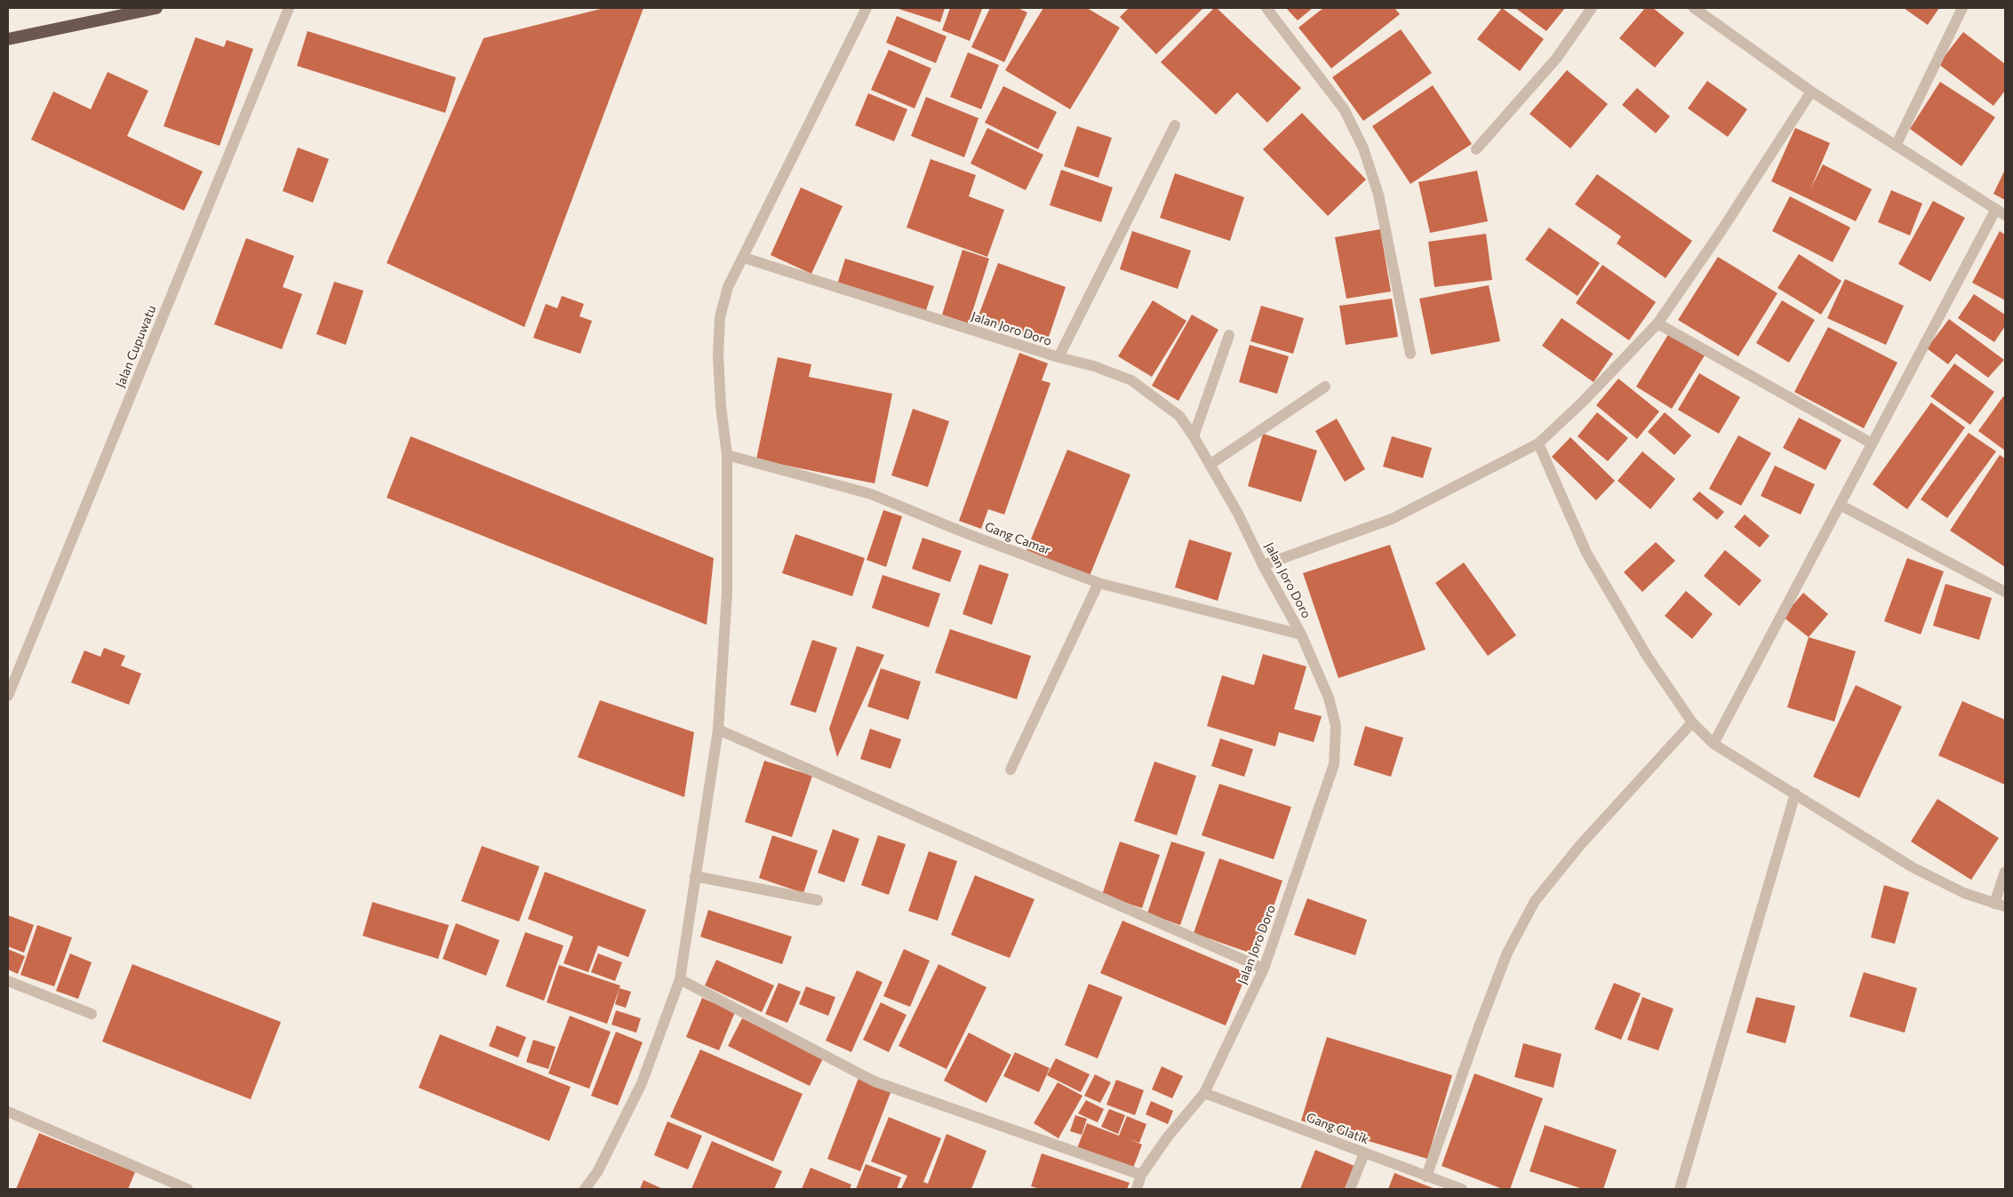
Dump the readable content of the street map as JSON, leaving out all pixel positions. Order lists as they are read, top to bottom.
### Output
{
  "streets": {
    "street": [
      "Jalan Joro Doro",
      "Jalan Cupuwatu",
      "Gang Camar",
      "Gang Glatik"
    ]
  },
  "crossings": [
    ["Jalan Joro Doro", "Gang Camar"],
    ["Jalan Joro Doro", "Gang Glatik"]
  ]
}
